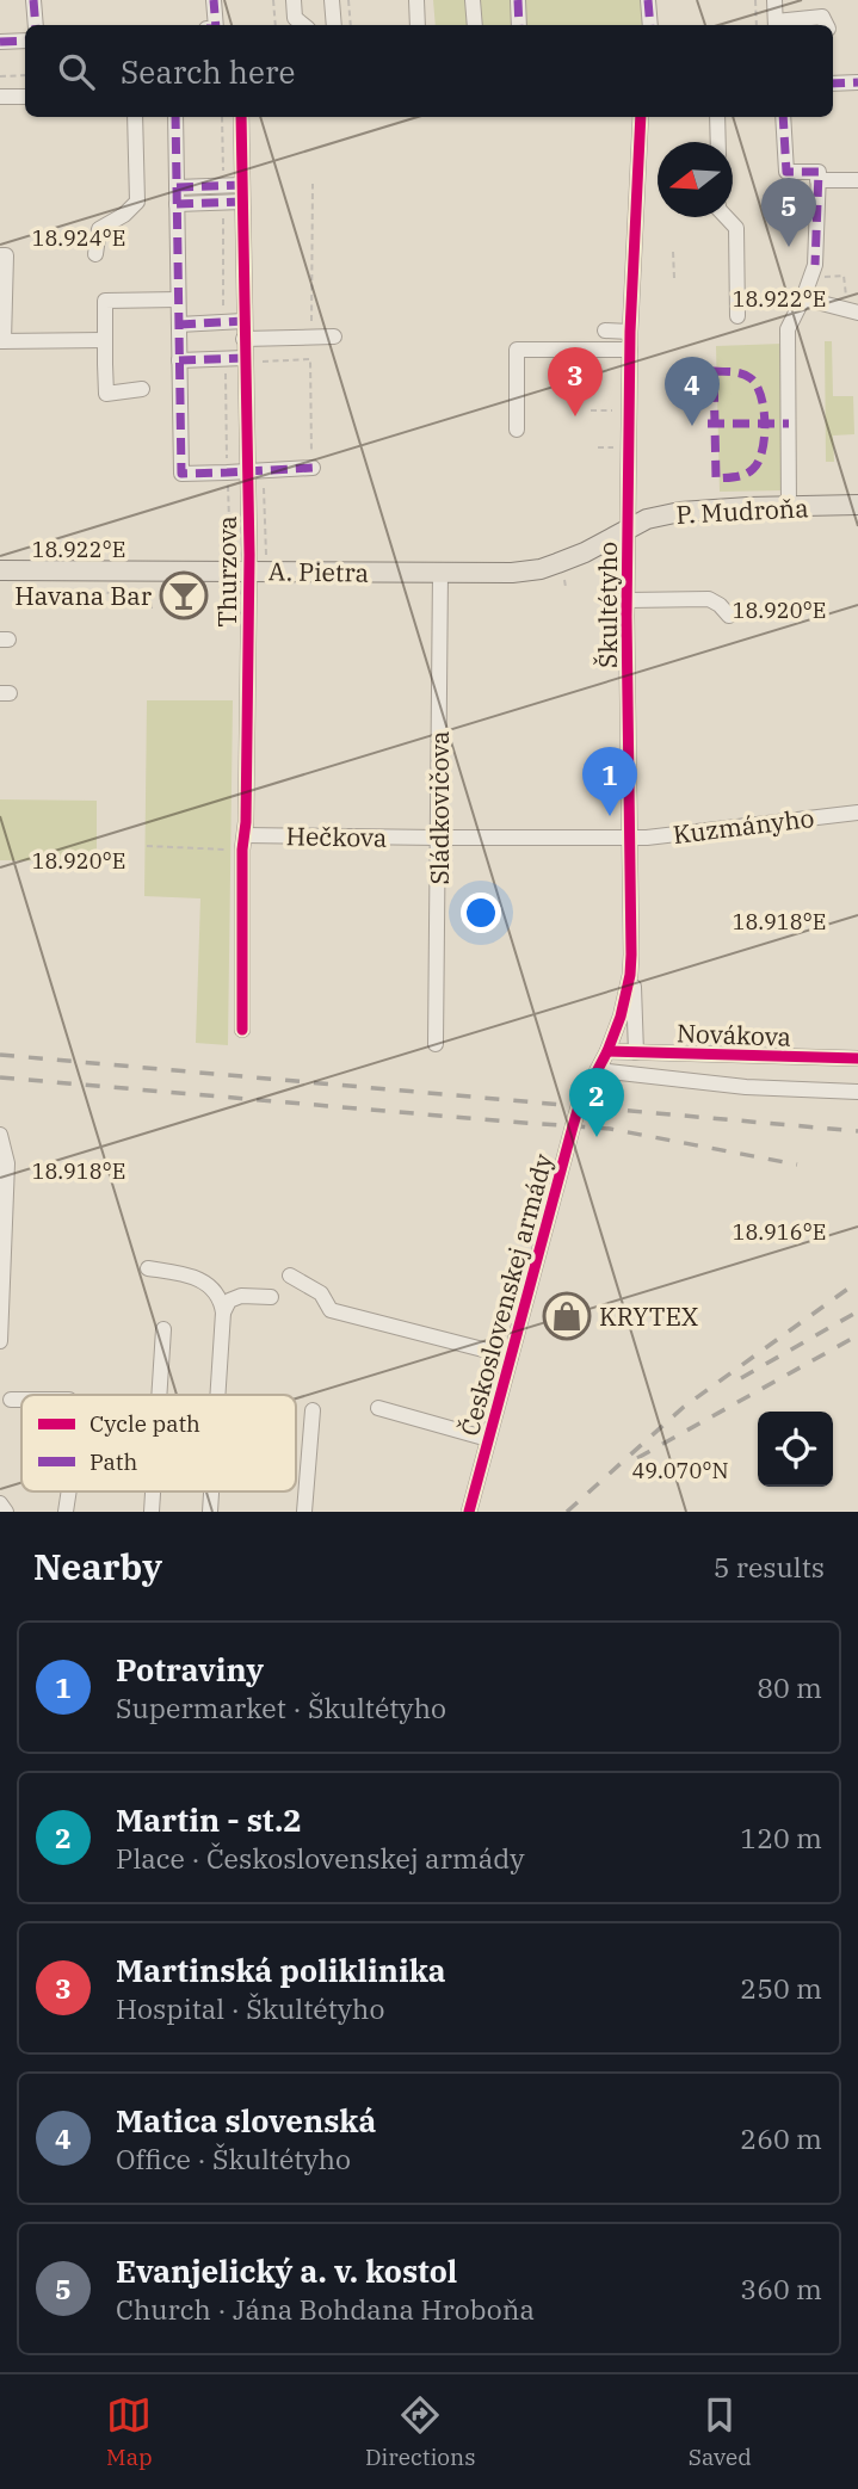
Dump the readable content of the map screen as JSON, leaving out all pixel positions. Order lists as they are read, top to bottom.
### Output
{
  "streets": {
    "main road": ["P. Mudroňa", "A. Pietra"],
    "street": [
      "Thurzova",
      "Škultétyho",
      "Sládkovičova",
      "Kuzmányho",
      "Hečkova",
      "Novákova",
      "Československej armády"
    ]
  },
  "crossings": [
    ["P. Mudroňa", "A. Pietra"],
    ["P. Mudroňa", "Škultétyho"],
    ["Thurzova", "A. Pietra"],
    ["Thurzova", "Hečkova"],
    ["A. Pietra", "Škultétyho"],
    ["A. Pietra", "Sládkovičova"],
    ["Škultétyho", "Kuzmányho"],
    ["Škultétyho", "Hečkova"],
    ["Škultétyho", "Novákova"],
    ["Škultétyho", "Československej armády"],
    ["Sládkovičova", "Hečkova"],
    ["Kuzmányho", "Hečkova"]
  ],
  "places": {
    "bar": ["Havana Bar"],
    "shop": ["KRYTEX"]
  },
  "legend": ["Cycle path", "Path"],
  "north": "left",
  "page": {
    "search": "Search here",
    "pins": [
      "5",
      "3",
      "4",
      "1",
      "2"
    ],
    "heading": ["Nearby", "5 results"],
    "list": [
      {
        "mark": "1",
        "name": "Potraviny",
        "note": "Supermarket · Škultétyho",
        "value": "80 m"
      },
      {
        "mark": "2",
        "name": "Martin - st.2",
        "note": "Place · Československej armády",
        "value": "120 m"
      },
      {
        "mark": "3",
        "name": "Martinská poliklinika",
        "note": "Hospital · Škultétyho",
        "value": "250 m"
      },
      {
        "mark": "4",
        "name": "Matica slovenská",
        "note": "Office · Škultétyho",
        "value": "260 m"
      },
      {
        "mark": "5",
        "name": "Evanjelický a. v. kostol",
        "note": "Church · Jána Bohdana Hroboňa",
        "value": "360 m"
      }
    ],
    "nav": ["Map", "Directions", "Saved"]
  },
  "coordinates": [
    "18.924°E",
    "18.922°E",
    "18.920°E",
    "18.918°E",
    "18.916°E",
    "49.070°N"
  ]
}
